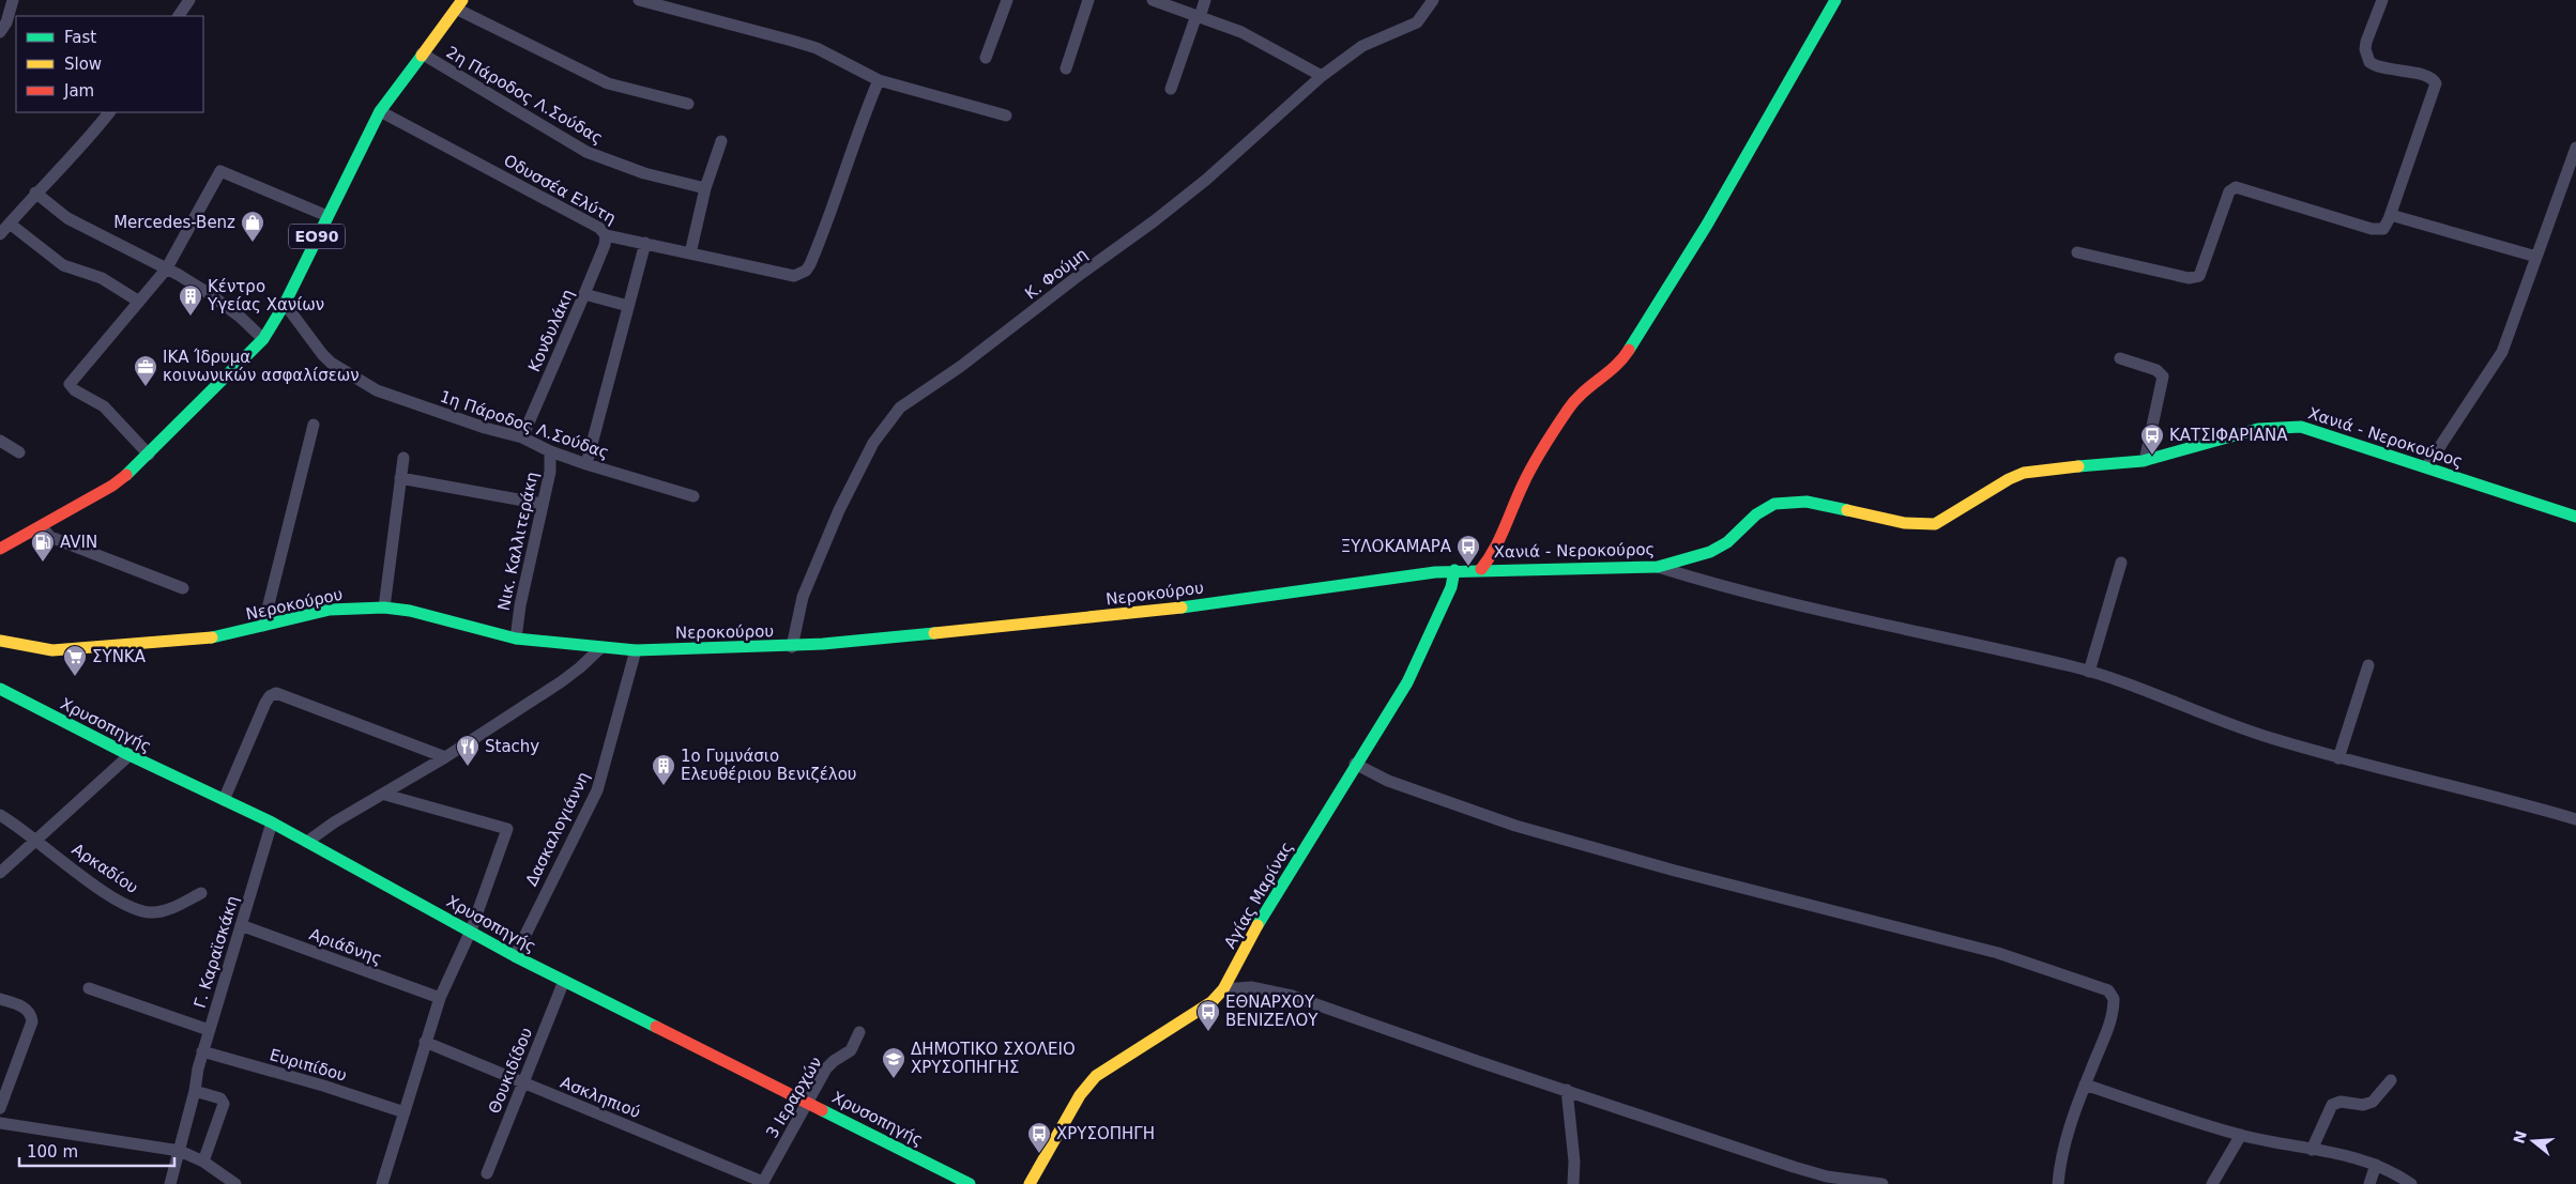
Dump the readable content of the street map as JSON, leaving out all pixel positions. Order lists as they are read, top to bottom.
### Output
{
  "streets": {
    "main road": [
      "ΕΟ90",
      "Χανιά - Νεροκούρος",
      "Νεροκούρου",
      "Χρυσοπηγής",
      "Αγίας Μαρίνας"
    ],
    "street": [
      "2η Πάροδος Λ.Σούδας",
      "Οδυσσέα Ελύτη",
      "Κ. Φούμη",
      "Κονδυλάκη",
      "1η Πάροδος Λ.Σούδας",
      "Νικ. Καλλιτεράκη",
      "Δασκαλογιάννη",
      "Αρκαδίου",
      "Αριάδνης",
      "Γ. Καραϊσκάκη",
      "Ευριπίδου",
      "Θουκιδίδου",
      "Ασκληπιού",
      "3 Ιεραρχών"
    ]
  },
  "crossings": [
    ["2η Πάροδος Λ.Σούδας", "ΕΟ90"],
    ["Οδυσσέα Ελύτη", "ΕΟ90"],
    ["Οδυσσέα Ελύτη", "Κονδυλάκη"],
    ["ΕΟ90", "1η Πάροδος Λ.Σούδας"],
    ["Κ. Φούμη", "Νεροκούρου"],
    ["Κονδυλάκη", "1η Πάροδος Λ.Σούδας"],
    ["1η Πάροδος Λ.Σούδας", "Νικ. Καλλιτεράκη"],
    ["Χανιά - Νεροκούρος", "Νεροκούρου"],
    ["Χανιά - Νεροκούρος", "Αγίας Μαρίνας"],
    ["Νικ. Καλλιτεράκη", "Νεροκούρου"],
    ["Νεροκούρου", "Δασκαλογιάννη"],
    ["Νεροκούρου", "Αγίας Μαρίνας"],
    ["Χρυσοπηγής", "Δασκαλογιάννη"],
    ["Χρυσοπηγής", "Γ. Καραϊσκάκη"],
    ["Χρυσοπηγής", "Θουκιδίδου"],
    ["Χρυσοπηγής", "3 Ιεραρχών"],
    ["Αριάδνης", "Γ. Καραϊσκάκη"],
    ["Γ. Καραϊσκάκη", "Ευριπίδου"],
    ["Θουκιδίδου", "Ασκληπιού"],
    ["Ασκληπιού", "3 Ιεραρχών"]
  ],
  "places": {
    "shop": ["Mercedes-Benz"],
    "building": ["Κέντρο Υγείας Χανίων", "1ο Γυμνάσιο Ελευθέριου Βενιζέλου"],
    "office": ["ΙΚΑ Ίδρυμα κοινωνικών ασφαλίσεων"],
    "bus stop": [
      "ΚΑΤΣΙΦΑΡΙΑΝΑ",
      "ΞΥΛΟΚΑΜΑΡΑ",
      "ΕΘΝΑΡΧΟΥ ΒΕΝΙΖΕΛΟΥ",
      "ΧΡΥΣΟΠΗΓΗ"
    ],
    "fuel station": ["AVIN"],
    "supermarket": ["ΣΥΝΚΑ"],
    "restaurant": ["Stachy"],
    "school or university": ["ΔΗΜΟΤΙΚΟ ΣΧΟΛΕΙΟ ΧΡΥΣΟΠΗΓΗΣ"]
  },
  "legend": ["Fast", "Slow", "Jam"],
  "scale_bar": "100 m",
  "north": "left"
}
